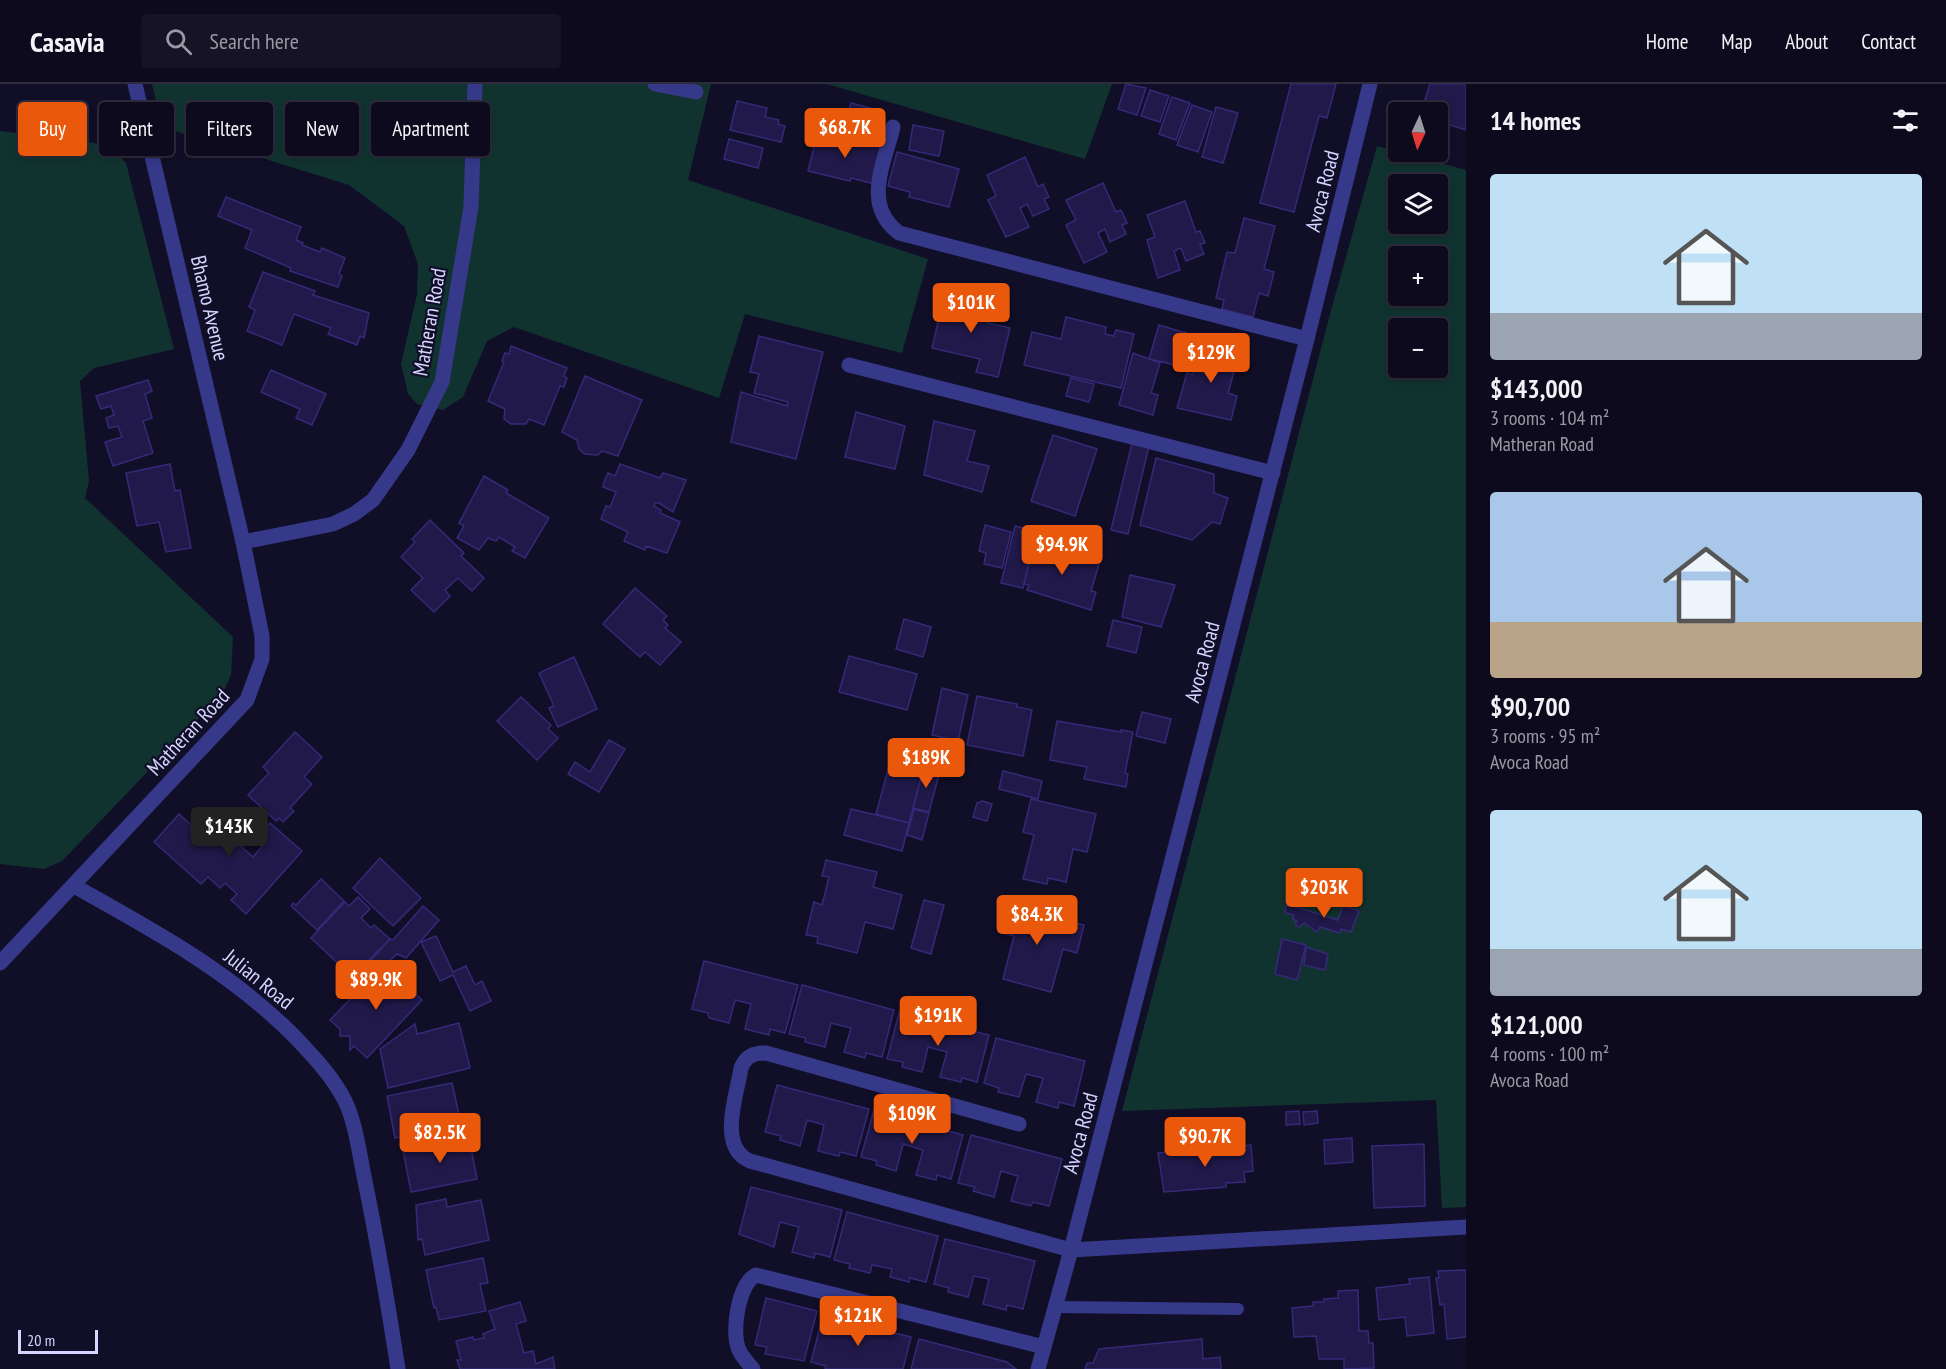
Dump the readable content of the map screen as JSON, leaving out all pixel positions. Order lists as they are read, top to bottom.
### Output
{
  "streets": {
    "street": [
      "Avoca Road",
      "Bhamo Avenue",
      "Matheran Road",
      "Julian Road"
    ]
  },
  "crossings": [
    ["Bhamo Avenue", "Matheran Road"],
    ["Matheran Road", "Julian Road"]
  ],
  "scale_bar": "20 m",
  "north": "bottom",
  "page": {
    "header": "Casavia",
    "search": "Search here",
    "nav": [
      "Home",
      "Map",
      "About",
      "Contact"
    ],
    "heading": "14 homes",
    "map_buttons": ["+", "−"],
    "chip": [
      "Buy",
      "Rent",
      "Filters",
      "New",
      "Apartment"
    ],
    "price": [
      "$68.7K",
      "$101K",
      "$129K",
      "$94.9K",
      "$189K",
      "$143K",
      "$203K",
      "$84.3K",
      "$89.9K",
      "$191K",
      "$109K",
      "$82.5K",
      "$90.7K",
      "$121K"
    ],
    "list": [
      {
        "name": "$143,000",
        "note": "3 rooms · 104 m² · Matheran Road"
      },
      {
        "name": "$90,700",
        "note": "3 rooms · 95 m² · Avoca Road"
      },
      {
        "name": "$121,000",
        "note": "4 rooms · 100 m² · Avoca Road"
      }
    ],
    "scale": "20 m"
  }
}
